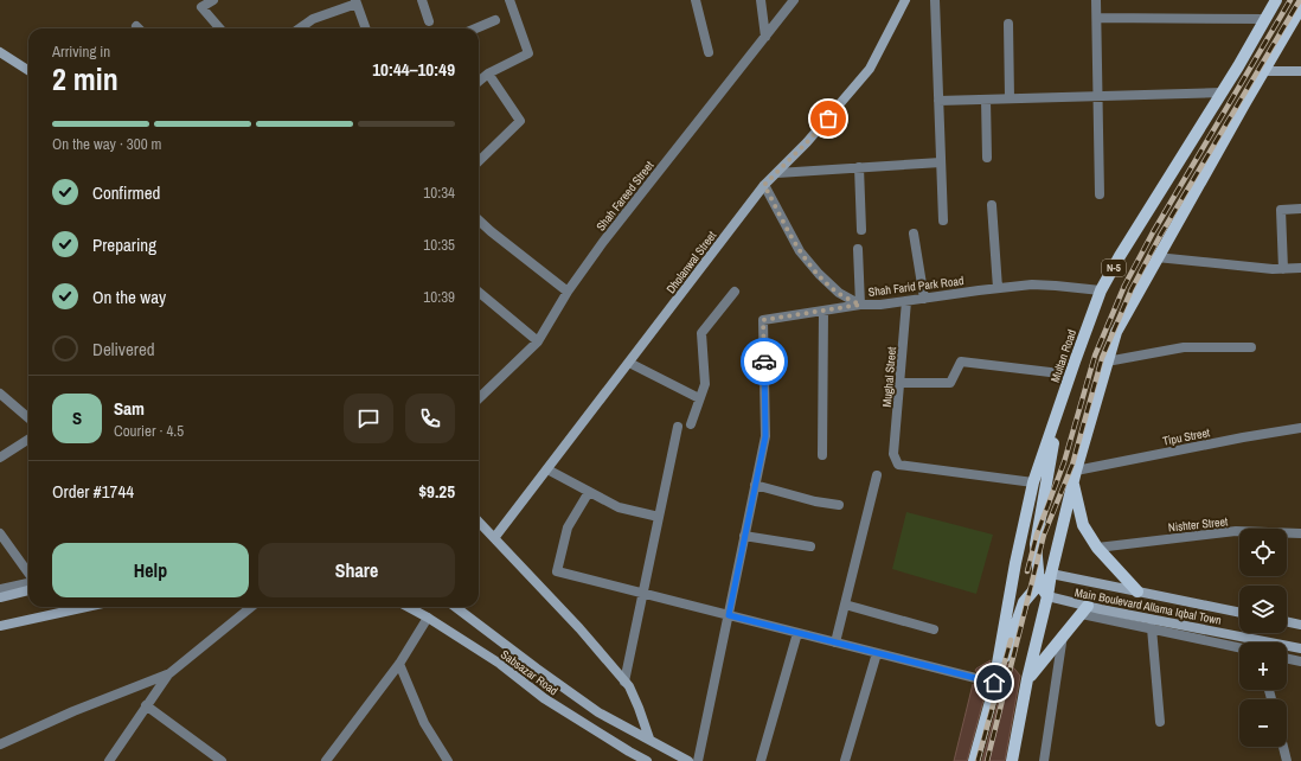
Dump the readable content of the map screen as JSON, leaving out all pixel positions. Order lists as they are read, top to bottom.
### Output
{
  "streets": {
    "main road": [
      "Dholanwal Street",
      "N-5",
      "Multan Road",
      "Main Boulevard Allama Iqbal Town",
      "Sabsazar Road"
    ],
    "street": [
      "Shah Fareed Street",
      "Shah Farid Park Road",
      "Mughal Street",
      "Tipu Street",
      "Nishter Street"
    ]
  },
  "crossings": [
    ["Dholanwal Street", "Shah Farid Park Road"],
    ["Shah Farid Park Road", "Multan Road"],
    ["Shah Farid Park Road", "Mughal Street"],
    ["Multan Road", "Mughal Street"]
  ],
  "page": {
    "heading": ["2 min", "Arriving in", "10:44–10:49"],
    "panel": [
      "Sam",
      "Courier · 4.5",
      "Order #1744",
      "$9.25"
    ],
    "bar": "On the way · 300 m",
    "list": [
      ["Confirmed", "10:34"],
      ["Preparing", "10:35"],
      ["On the way", "10:39"],
      "Delivered"
    ],
    "round": "S",
    "map_buttons": ["+", "−"],
    "buttons": ["Help", "Share"]
  }
}
